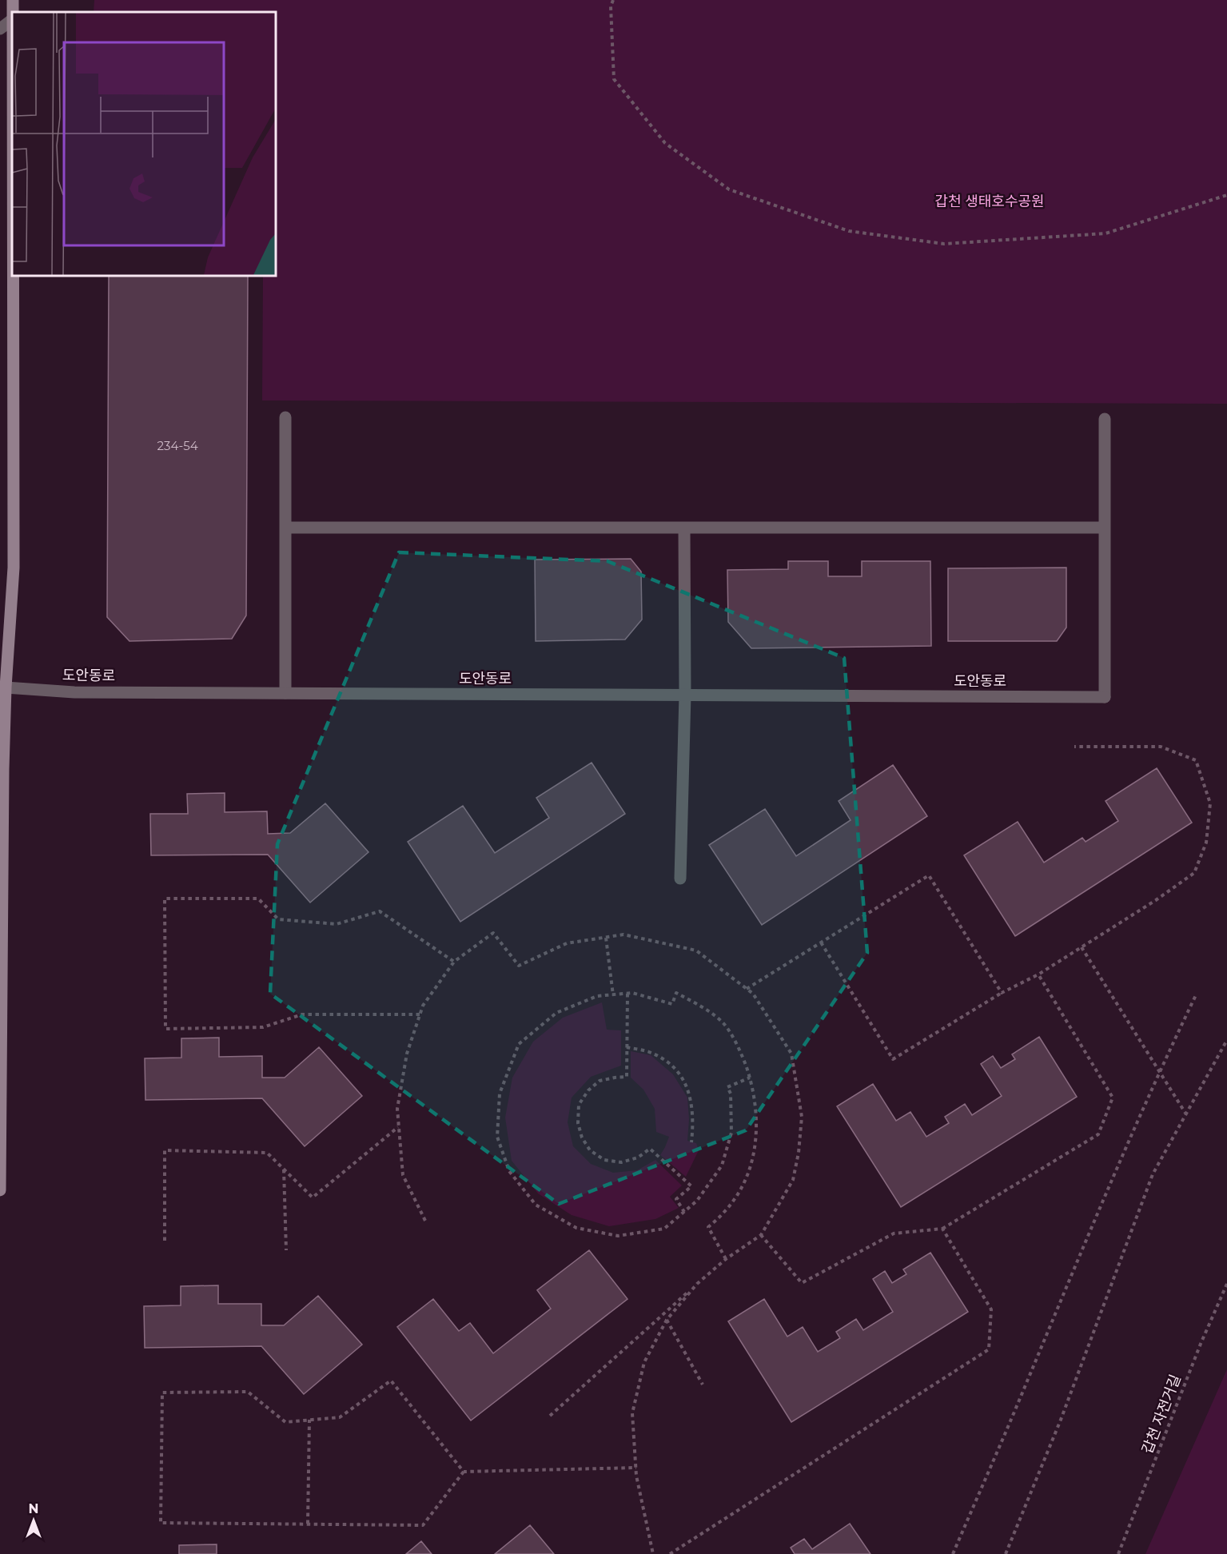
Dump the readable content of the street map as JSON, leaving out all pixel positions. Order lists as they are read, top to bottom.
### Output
{
  "streets": {
    "street": ["도안동로"],
    "path": ["갑천 자전거길"]
  },
  "parks": ["갑천 생태호수공원"],
  "house_numbers": ["234-54"],
  "north": "top"
}
